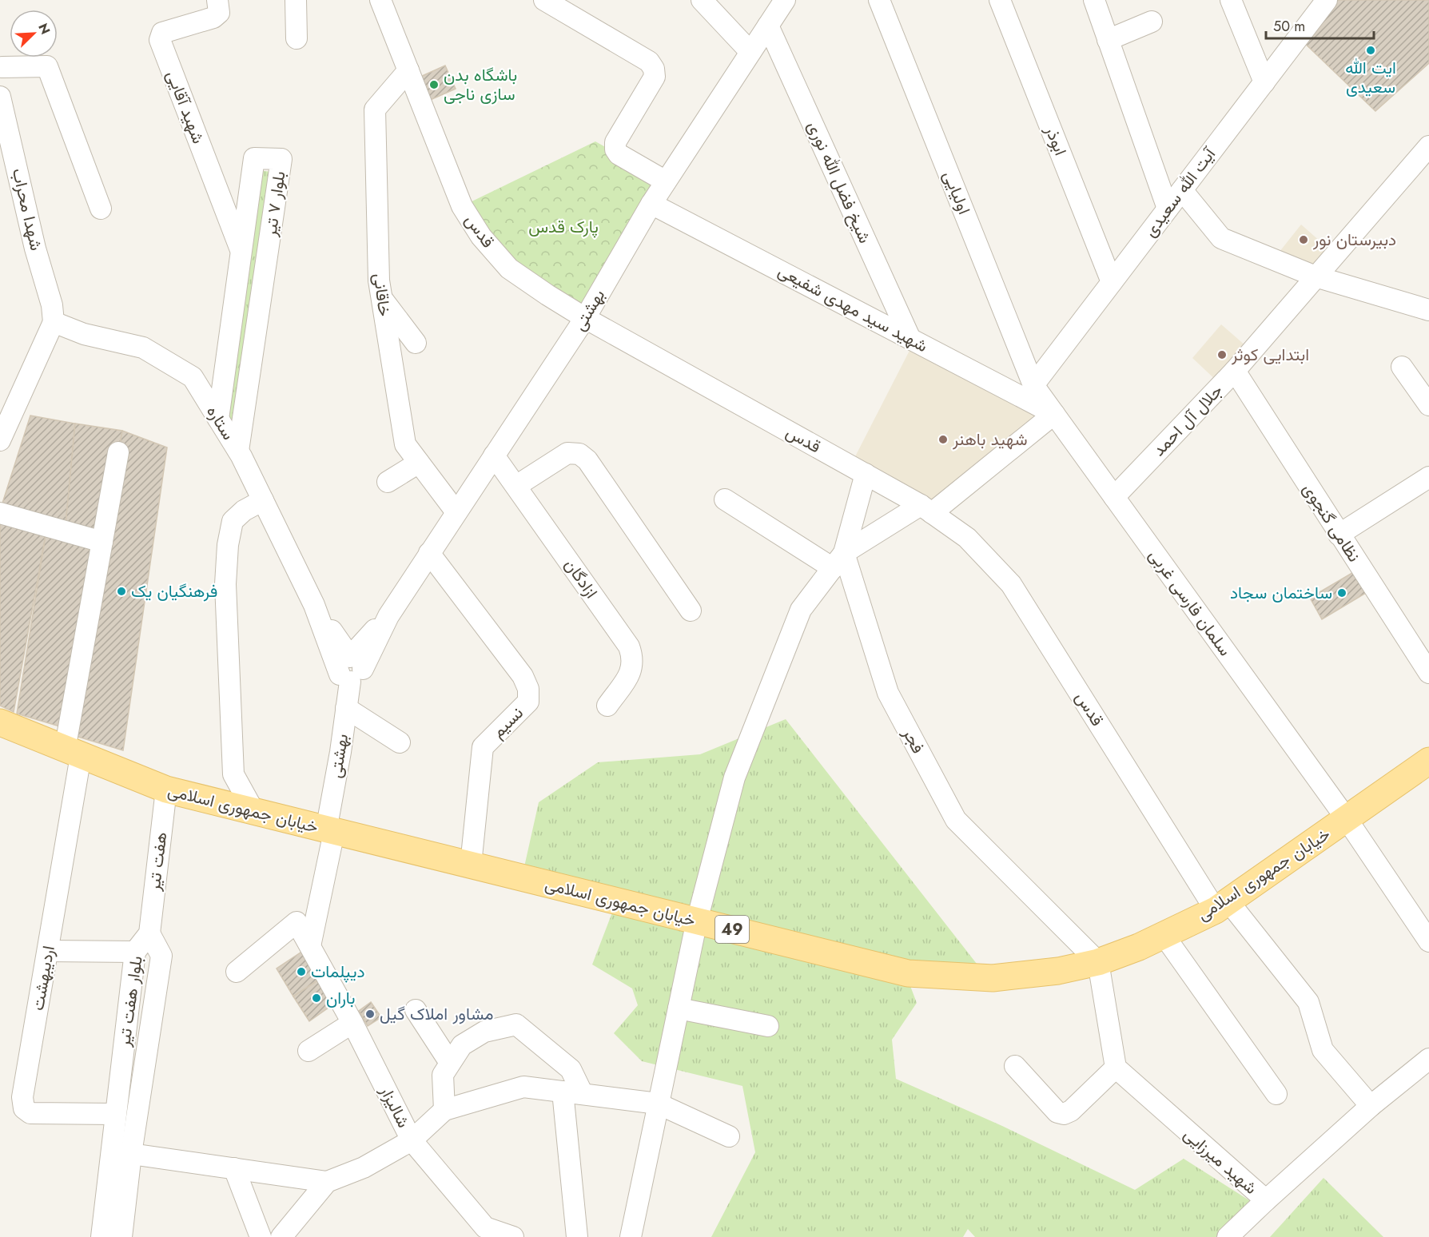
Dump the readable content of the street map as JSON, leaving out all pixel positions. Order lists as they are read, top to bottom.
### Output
{
  "streets": {
    "main road": ["خیابان جمهوری اسلامی", "49"],
    "street": [
      "شهید آقایی",
      "ابوذر",
      "شیخ فضل الله نوری",
      "اولیایی",
      "آیت الله سعیدی",
      "بلوار ۷ تیر",
      "شهدا محراب",
      "قدس",
      "خاقانی",
      "شهید سید مهدی شفیعی",
      "بهشتی",
      "جلال آل احمد",
      "ستاره",
      "نظامی گنجوی",
      "ازادگان",
      "سلمان فارسی غربی",
      "نسیم",
      "فجر",
      "هفت تیر",
      "اردیبهشت",
      "بلوار هفت تیر",
      "شالیزار",
      "شهید میرزایی"
    ]
  },
  "crossings": [
    ["شهید آقایی", "بلوار ۷ تیر"],
    ["ابوذر", "آیت الله سعیدی"],
    ["شیخ فضل الله نوری", "شهید سید مهدی شفیعی"],
    ["شیخ فضل الله نوری", "بهشتی"],
    ["اولیایی", "آیت الله سعیدی"],
    ["اولیایی", "سلمان فارسی غربی"],
    ["آیت الله سعیدی", "سلمان فارسی غربی"],
    ["بلوار ۷ تیر", "ستاره"],
    ["شهدا محراب", "ستاره"],
    ["قدس", "خاقانی"],
    ["قدس", "بهشتی"],
    ["قدس", "خیابان جمهوری اسلامی"],
    ["قدس", "شهید میرزایی"],
    ["خاقانی", "بهشتی"],
    ["شهید سید مهدی شفیعی", "بهشتی"],
    ["شهید سید مهدی شفیعی", "سلمان فارسی غربی"],
    ["بهشتی", "ستاره"],
    ["بهشتی", "ازادگان"],
    ["بهشتی", "نسیم"],
    ["بهشتی", "خیابان جمهوری اسلامی"],
    ["جلال آل احمد", "نظامی گنجوی"],
    ["جلال آل احمد", "سلمان فارسی غربی"],
    ["سلمان فارسی غربی", "خیابان جمهوری اسلامی"],
    ["نسیم", "خیابان جمهوری اسلامی"],
    ["فجر", "خیابان جمهوری اسلامی"],
    ["خیابان جمهوری اسلامی", "هفت تیر"],
    ["خیابان جمهوری اسلامی", "اردیبهشت"],
    ["هفت تیر", "بلوار هفت تیر"],
    ["اردیبهشت", "بلوار هفت تیر"]
  ],
  "parks": ["پارک قدس"],
  "places": [
    "ایت الله سعیدی",
    "باشگاه بدن سازی ناجی",
    "دبیرستان نور",
    "ابتدایی کوثر",
    "شهید باهنر",
    "فرهنگیان یک",
    "ساختمان سجاد",
    "دیپلمات",
    "باران",
    "مشاور املاک گیل"
  ],
  "scale_bar": "50 m",
  "north": "top right"
}
